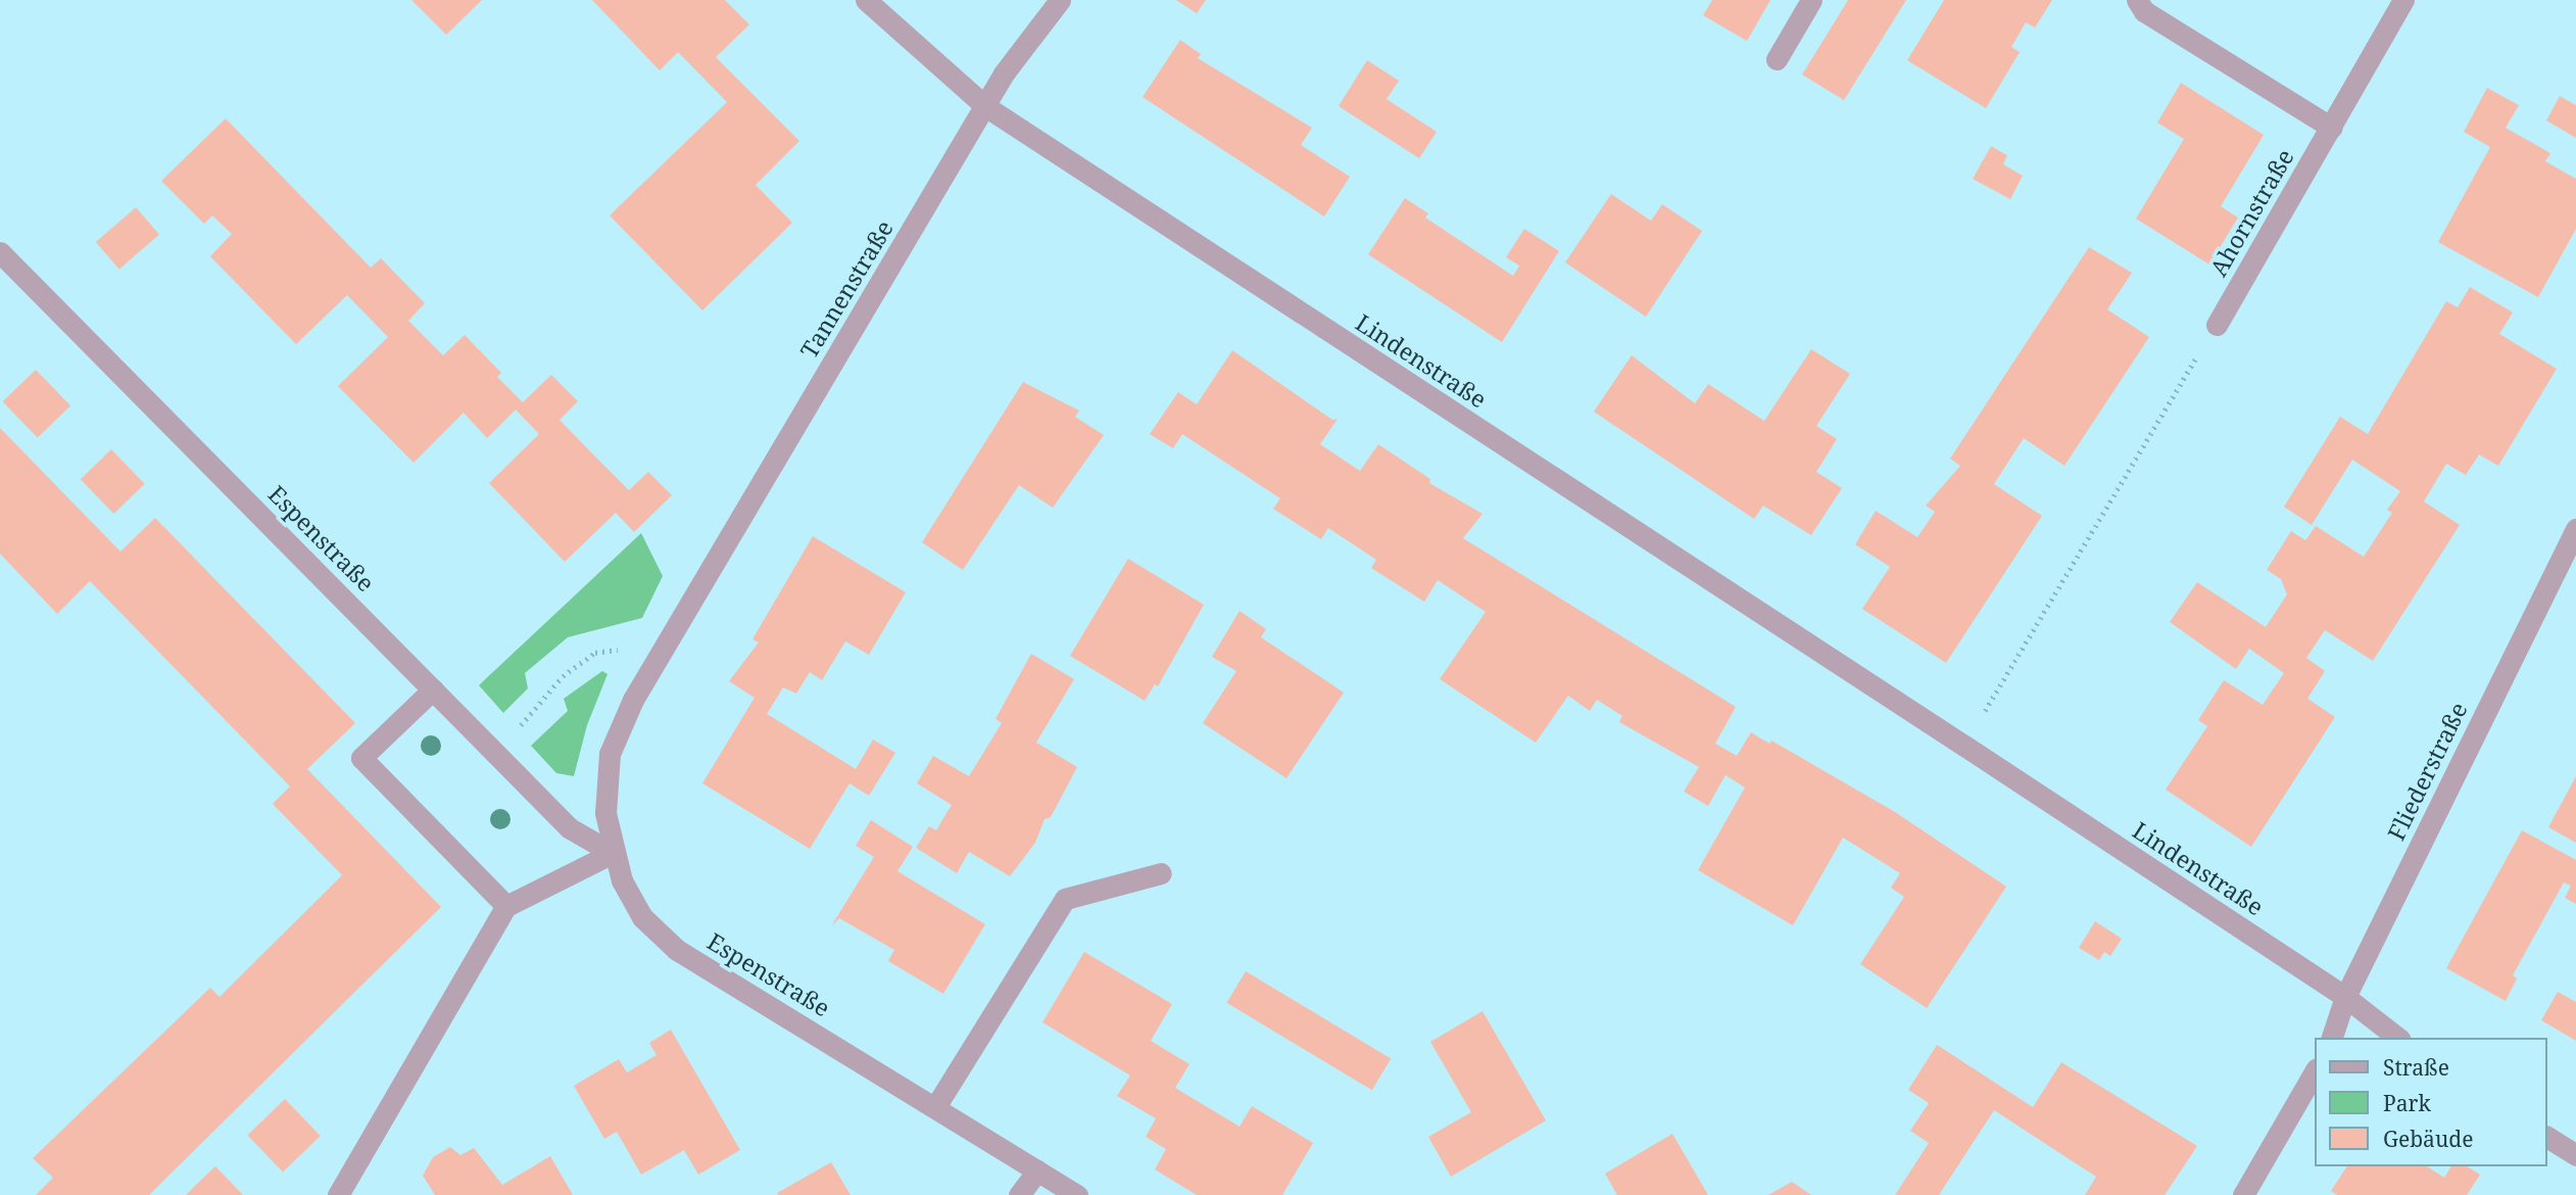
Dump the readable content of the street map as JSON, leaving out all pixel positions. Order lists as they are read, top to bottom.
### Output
{
  "streets": {
    "street": [
      "Ahornstraße",
      "Tannenstraße",
      "Lindenstraße",
      "Espenstraße",
      "Fliederstraße"
    ]
  },
  "crossings": [
    ["Tannenstraße", "Lindenstraße"],
    ["Tannenstraße", "Espenstraße"],
    ["Lindenstraße", "Fliederstraße"]
  ],
  "legend": ["Straße", "Park", "Gebäude"]
}
